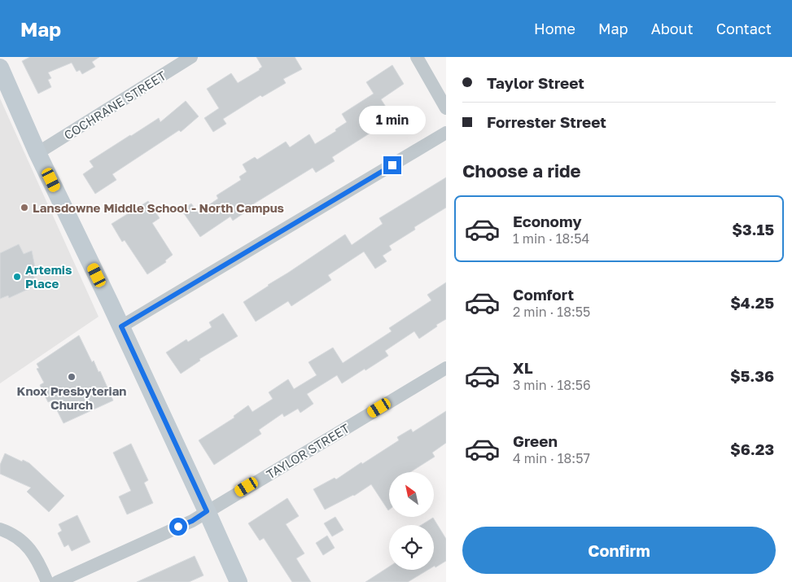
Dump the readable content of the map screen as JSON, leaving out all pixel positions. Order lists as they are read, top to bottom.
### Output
{
  "streets": {
    "street": ["COCHRANE STREET", "TAYLOR STREET"]
  },
  "places": ["Lansdowne Middle School - North Campus", "Artemis Place", "Knox Presbyterian Church"],
  "north": "top left",
  "page": {
    "header": "Map",
    "nav": [
      "Home",
      "Map",
      "About",
      "Contact"
    ],
    "banner": ["Taylor Street", "Forrester Street"],
    "bubble": "1 min",
    "heading": "Choose a ride",
    "list": [
      {
        "name": "Economy",
        "note": "1 min · 18:54",
        "value": "$3.15"
      },
      {
        "name": "Comfort",
        "note": "2 min · 18:55",
        "value": "$4.25"
      },
      {
        "name": "XL",
        "note": "3 min · 18:56",
        "value": "$5.36"
      },
      {
        "name": "Green",
        "note": "4 min · 18:57",
        "value": "$6.23"
      }
    ],
    "buttons": "Confirm"
  }
}
